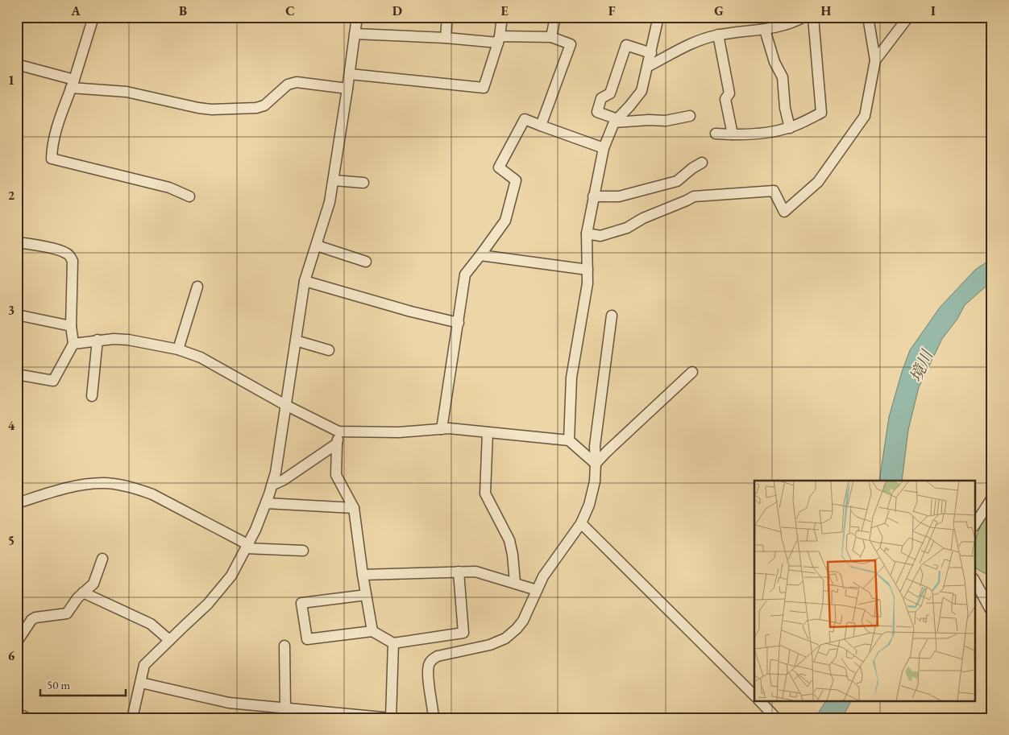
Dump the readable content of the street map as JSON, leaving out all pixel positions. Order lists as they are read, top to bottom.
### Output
{
  "water": ["境川"],
  "scale_bar": "50 m",
  "grid": {
    "columns": [
      "A",
      "B",
      "C",
      "D",
      "E",
      "F",
      "G",
      "H",
      "I"
    ],
    "rows": [
      "1",
      "2",
      "3",
      "4",
      "5",
      "6"
    ]
  }
}
